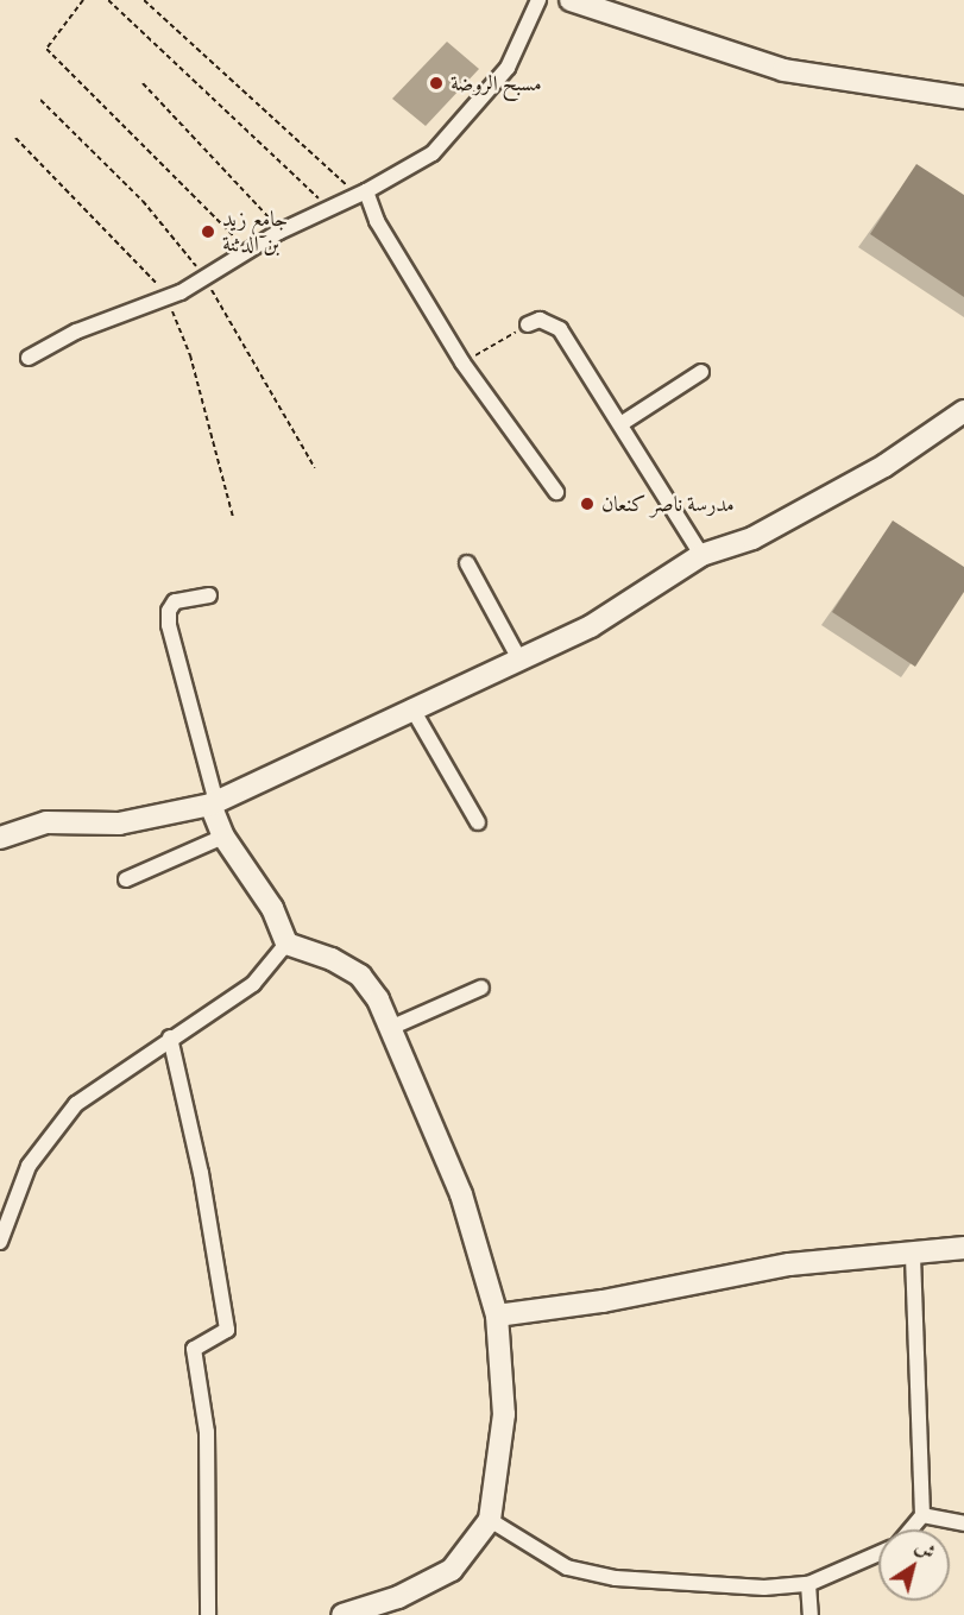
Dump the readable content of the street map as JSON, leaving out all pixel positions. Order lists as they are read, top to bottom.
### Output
{
  "places": ["مسبح الروضة", "جامع زيد بن الدثنة", "مدرسة ناصر كنعان"],
  "north": "top right"
}
